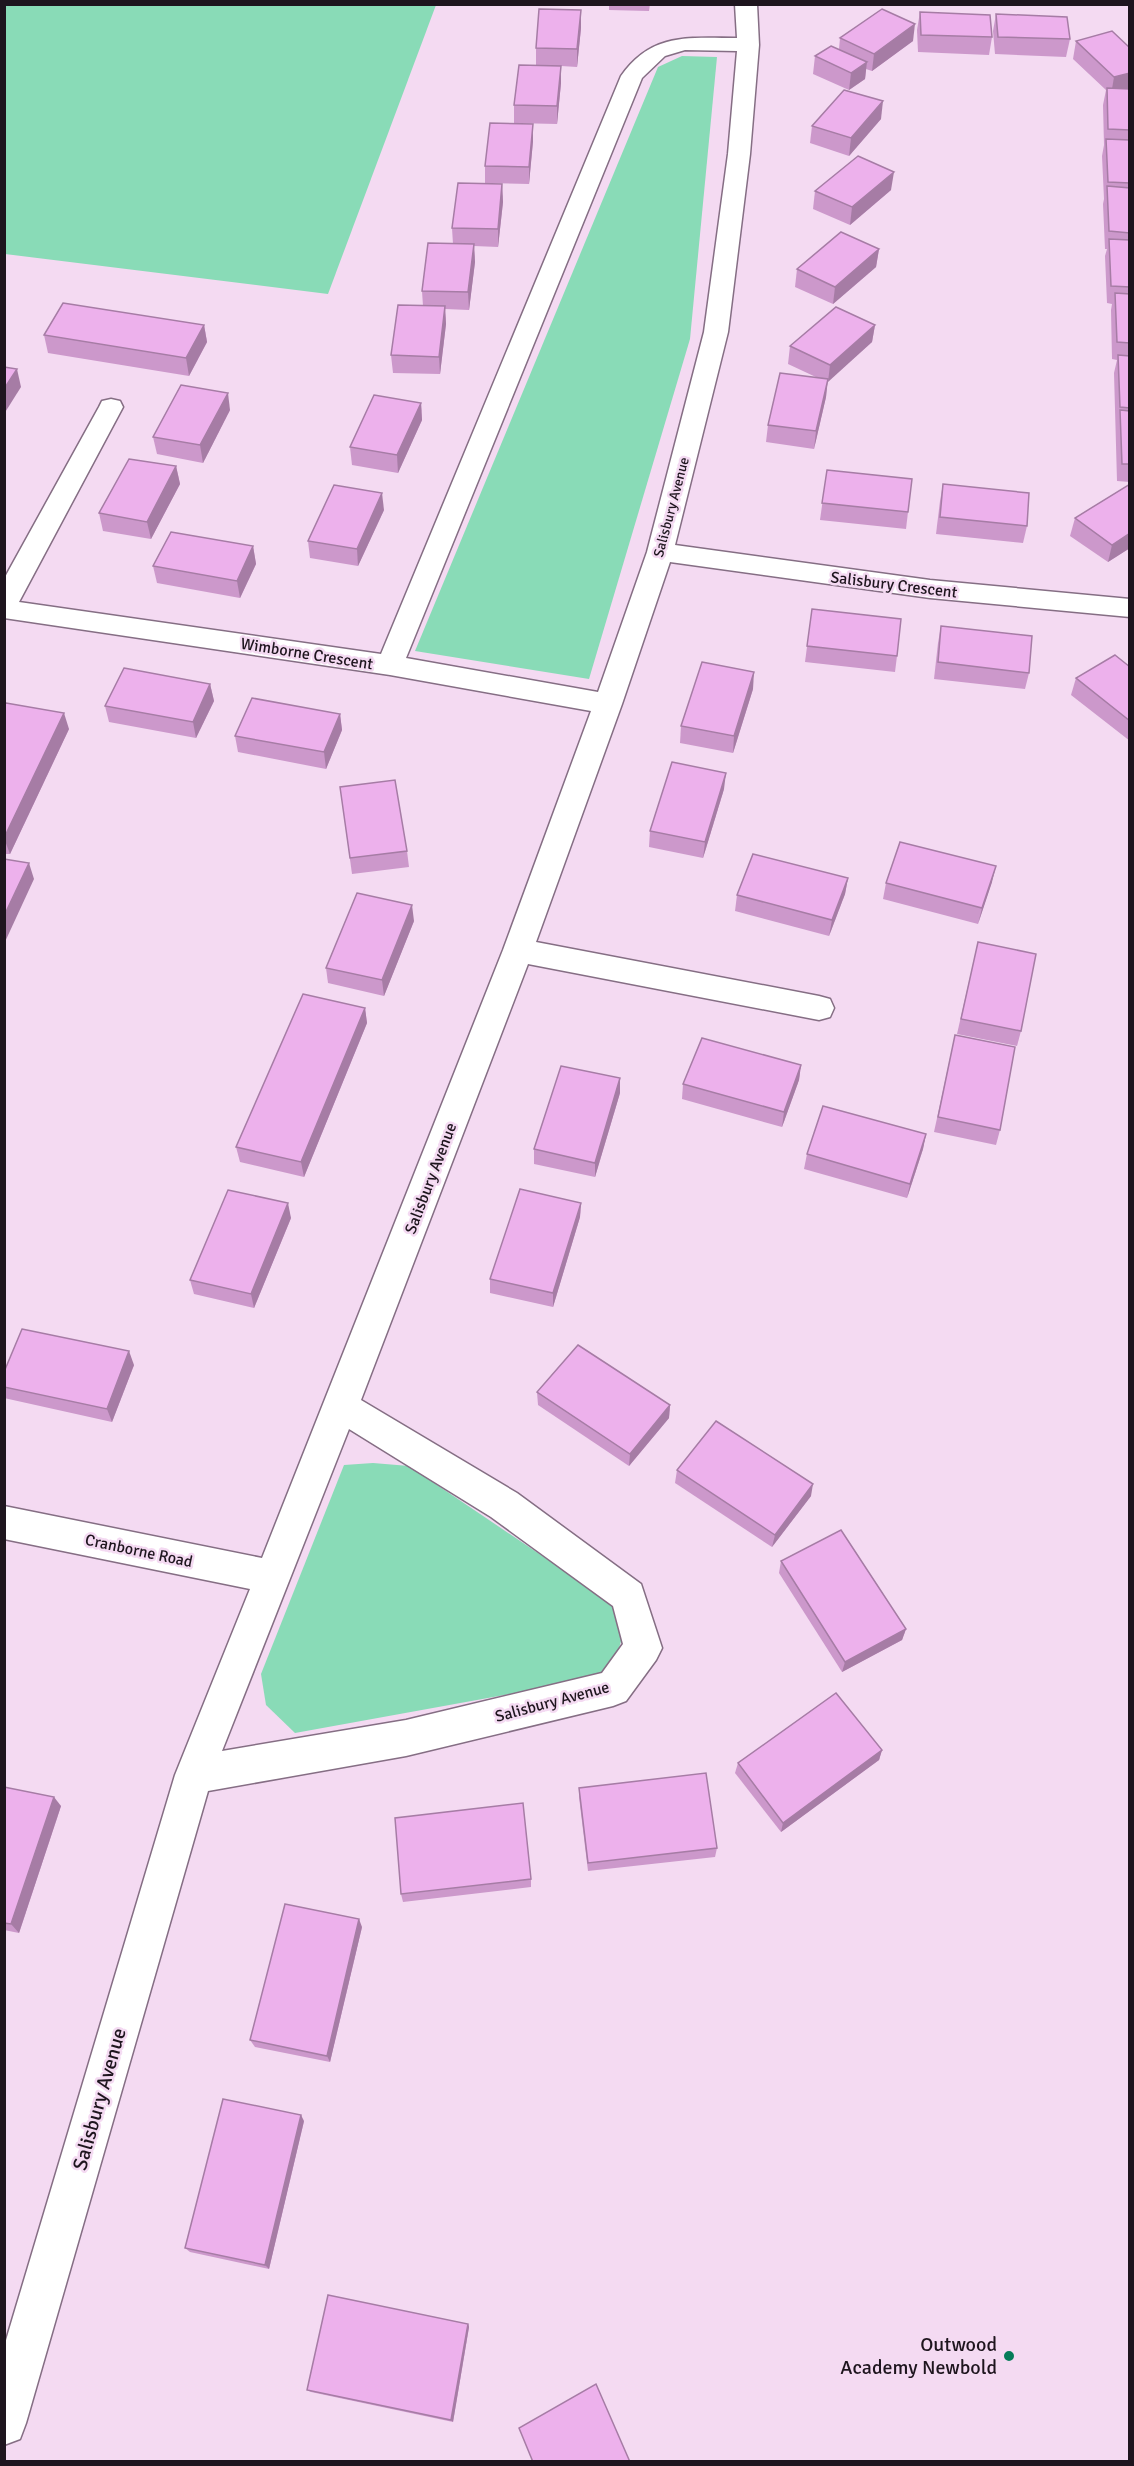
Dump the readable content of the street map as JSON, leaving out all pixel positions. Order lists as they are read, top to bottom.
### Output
{
  "streets": {
    "street": [
      "Salisbury Avenue",
      "Salisbury Crescent",
      "Wimborne Crescent",
      "Cranborne Road"
    ]
  },
  "crossings": [
    ["Salisbury Avenue", "Salisbury Crescent"],
    ["Salisbury Avenue", "Wimborne Crescent"],
    ["Salisbury Avenue", "Cranborne Road"]
  ],
  "places": ["Outwood Academy Newbold"]
}
